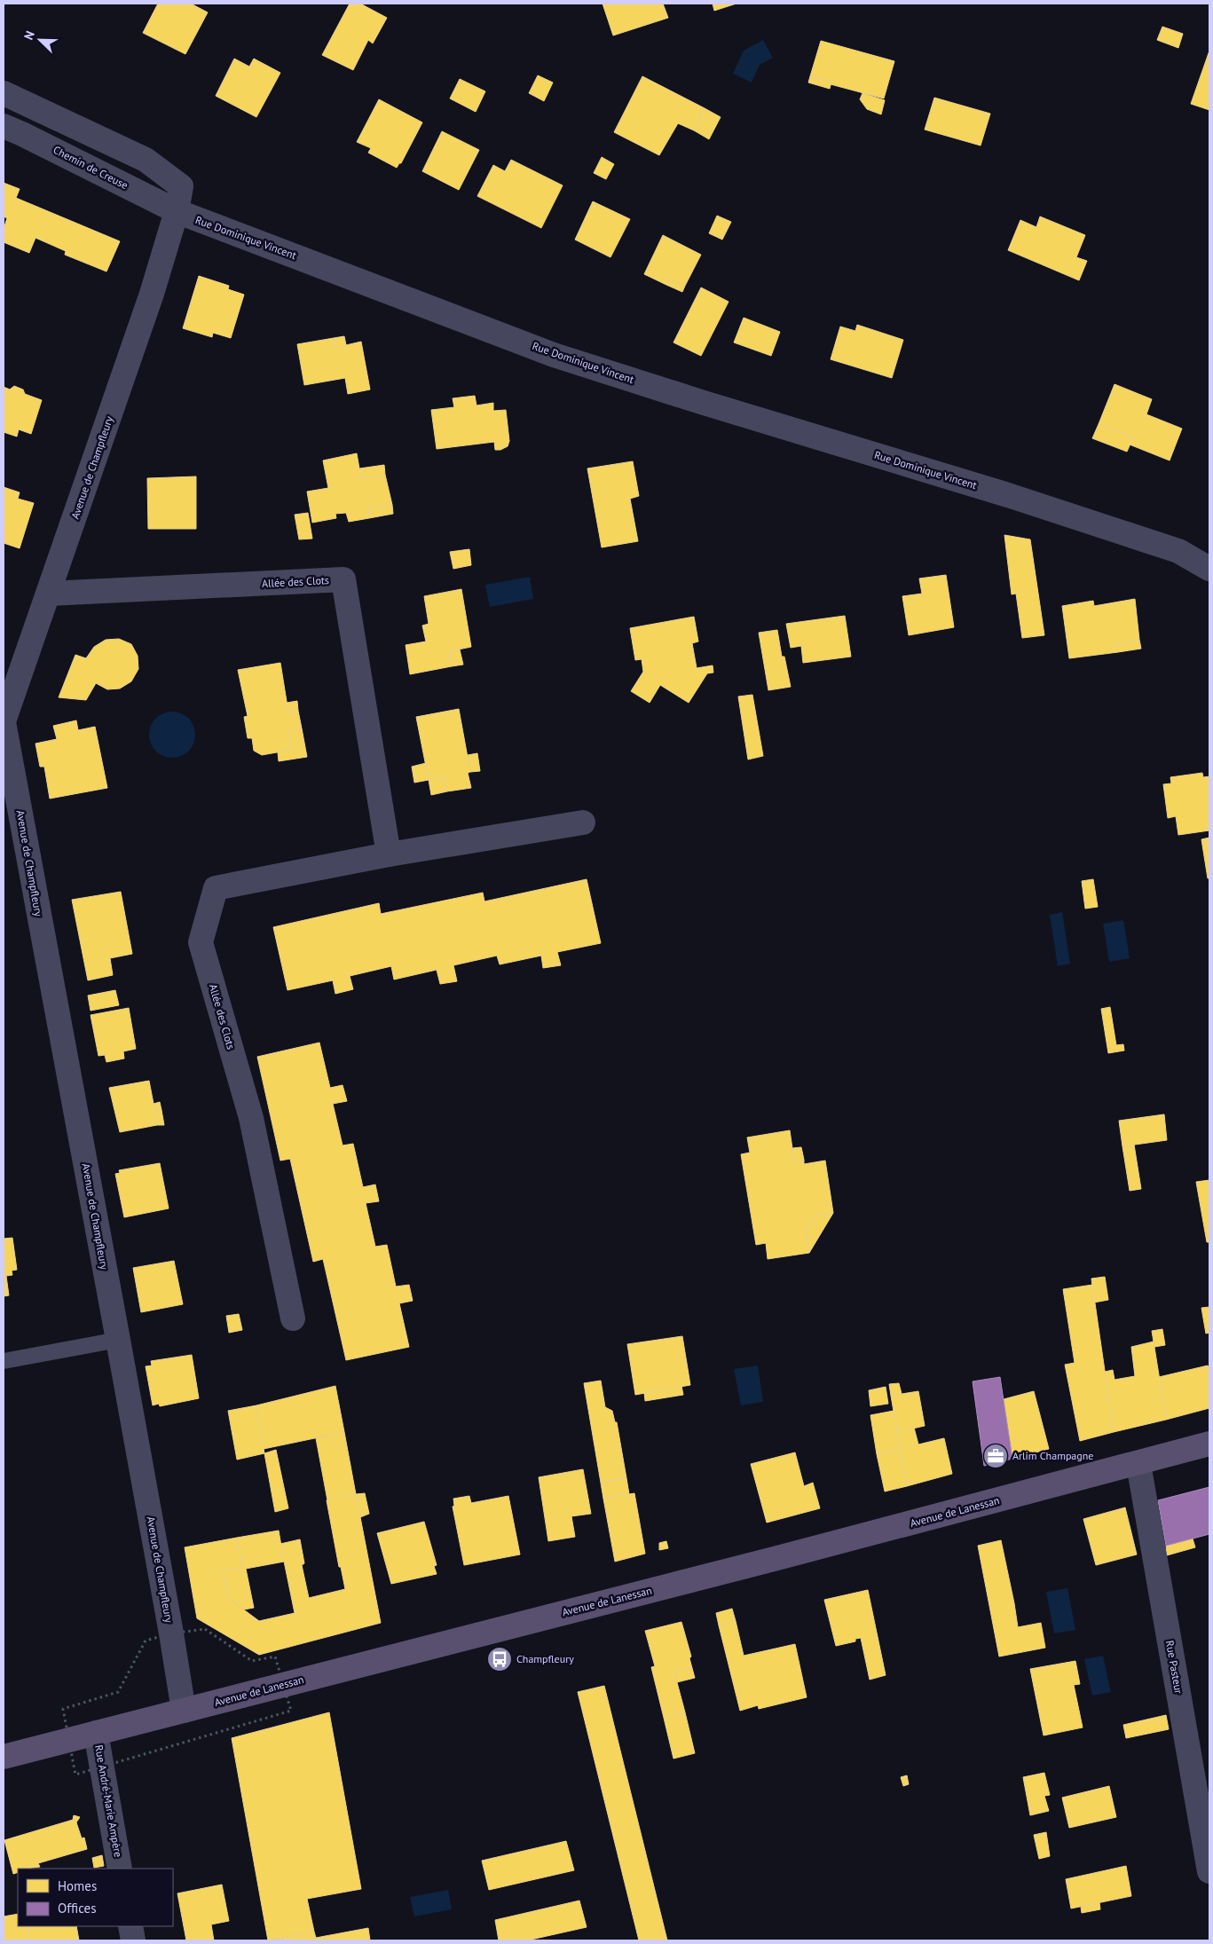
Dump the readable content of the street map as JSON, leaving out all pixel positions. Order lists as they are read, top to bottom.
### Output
{
  "streets": {
    "main road": ["Avenue de Lanessan"],
    "street": [
      "Chemin de Creuse",
      "Rue Dominique Vincent",
      "Avenue de Champfleury",
      "Allée des Clots",
      "Rue Pasteur",
      "Rue André-Marie Ampère"
    ]
  },
  "crossings": [
    ["Chemin de Creuse", "Rue Dominique Vincent"],
    ["Chemin de Creuse", "Avenue de Champfleury"],
    ["Rue Dominique Vincent", "Avenue de Champfleury"],
    ["Avenue de Champfleury", "Allée des Clots"],
    ["Avenue de Champfleury", "Avenue de Lanessan"],
    ["Avenue de Lanessan", "Rue Pasteur"],
    ["Avenue de Lanessan", "Rue André-Marie Ampère"]
  ],
  "places": {
    "office": ["Arlim Champagne"],
    "bus stop": ["Champfleury"]
  },
  "legend": ["Homes", "Offices"],
  "north": "top left"
}
